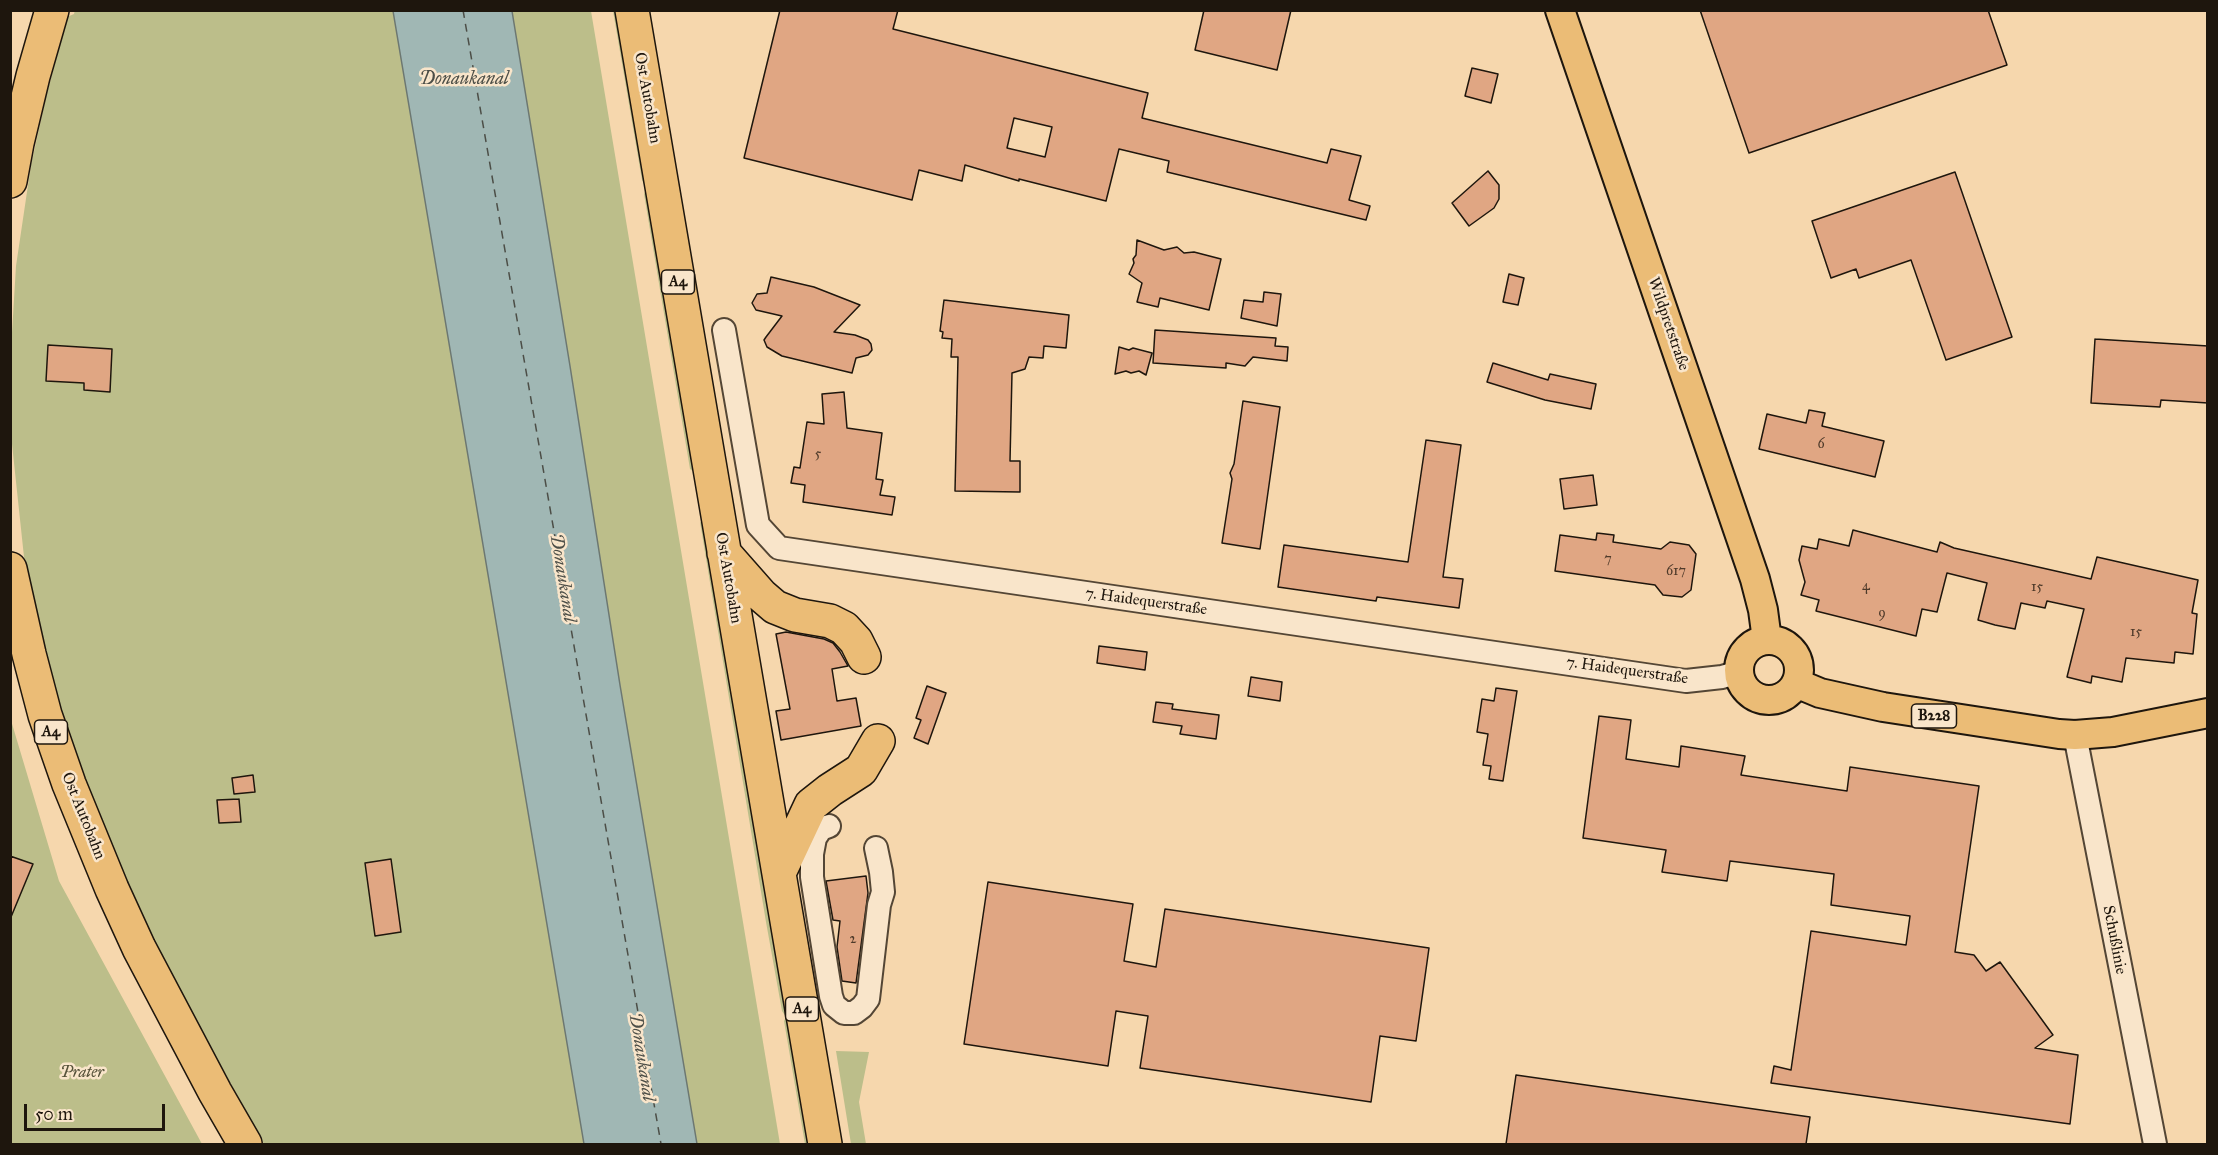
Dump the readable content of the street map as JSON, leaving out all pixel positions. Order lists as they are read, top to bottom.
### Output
{
  "streets": {
    "highway": ["Ost Autobahn", "A4"],
    "main road": ["Wildpretstraße", "B228"],
    "street": ["7. Haidequerstraße", "Schußlinie"]
  },
  "crossings": [
    ["Wildpretstraße", "7. Haidequerstraße"],
    ["Wildpretstraße", "B228"],
    ["7. Haidequerstraße", "B228"],
    ["B228", "Schußlinie"]
  ],
  "water": ["Donaukanal"],
  "parks": ["Prater"],
  "house_numbers": [
    "6",
    "5",
    "7",
    "617",
    "4",
    "15",
    "9",
    "15",
    "2"
  ],
  "scale_bar": "50 m"
}
